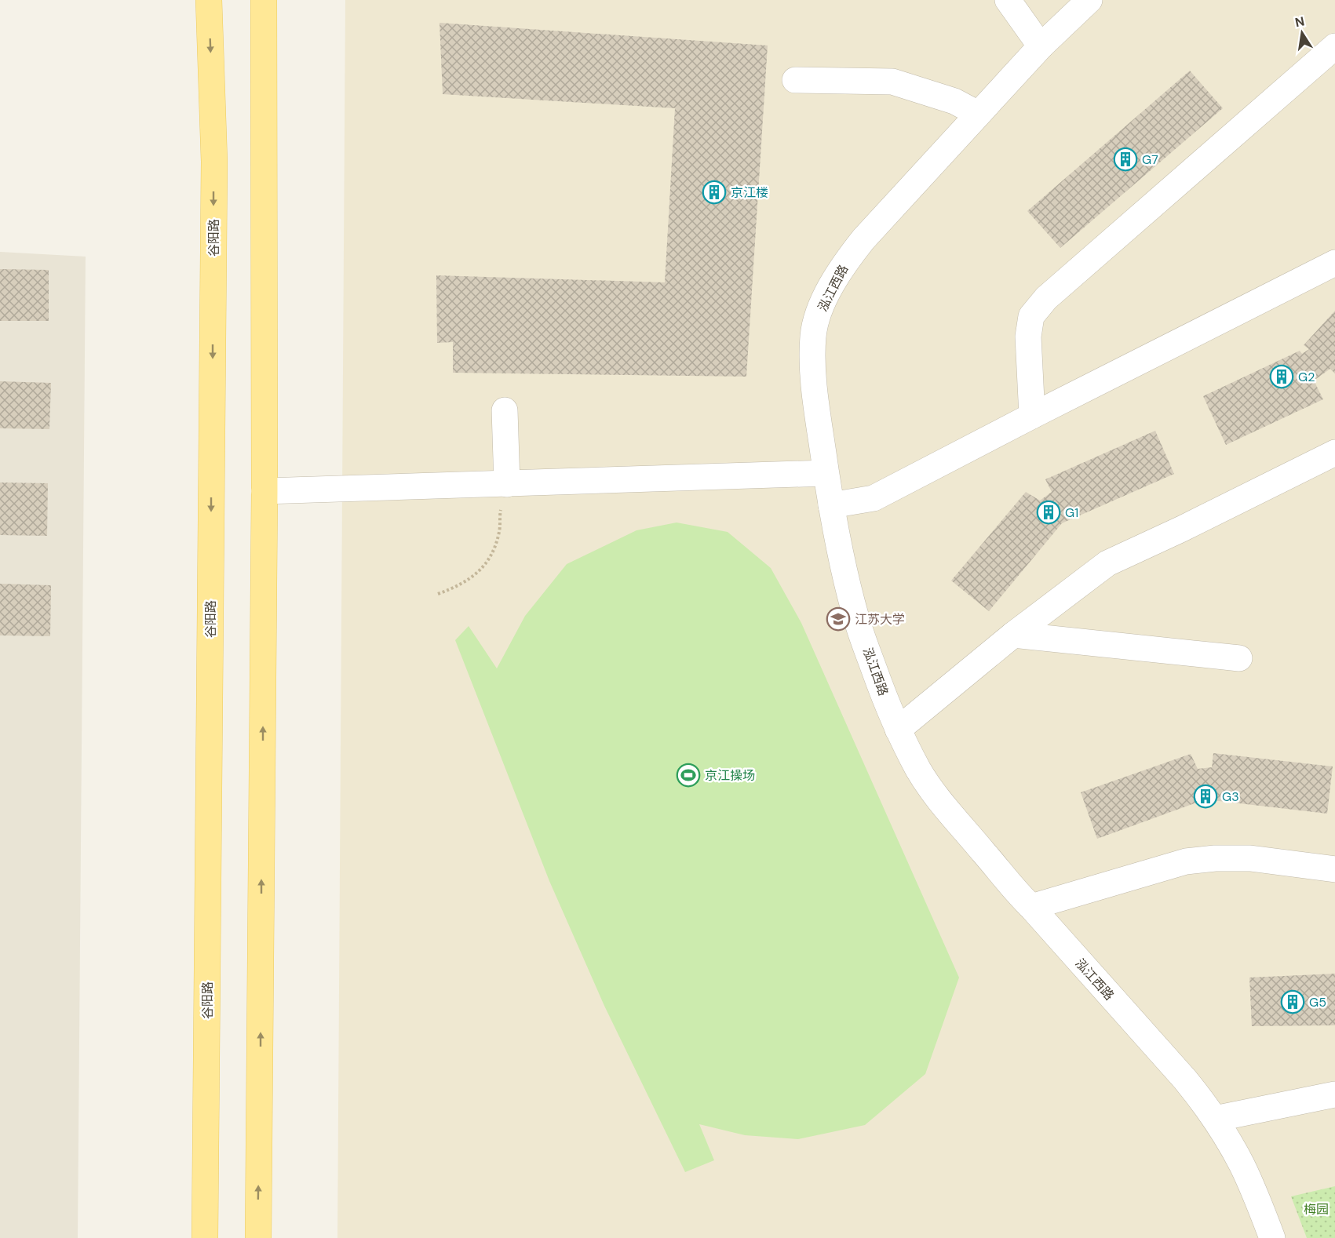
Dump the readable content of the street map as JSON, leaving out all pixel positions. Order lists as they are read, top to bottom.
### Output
{
  "streets": {
    "main road": ["谷阳路"],
    "lane": ["泓江西路"]
  },
  "parks": ["梅园"],
  "places": {
    "building": [
      "G7",
      "京江楼",
      "G2",
      "G1",
      "G3",
      "G5"
    ],
    "school or university": ["江苏大学"],
    "sports": ["京江操场"]
  },
  "north": "top"
}
